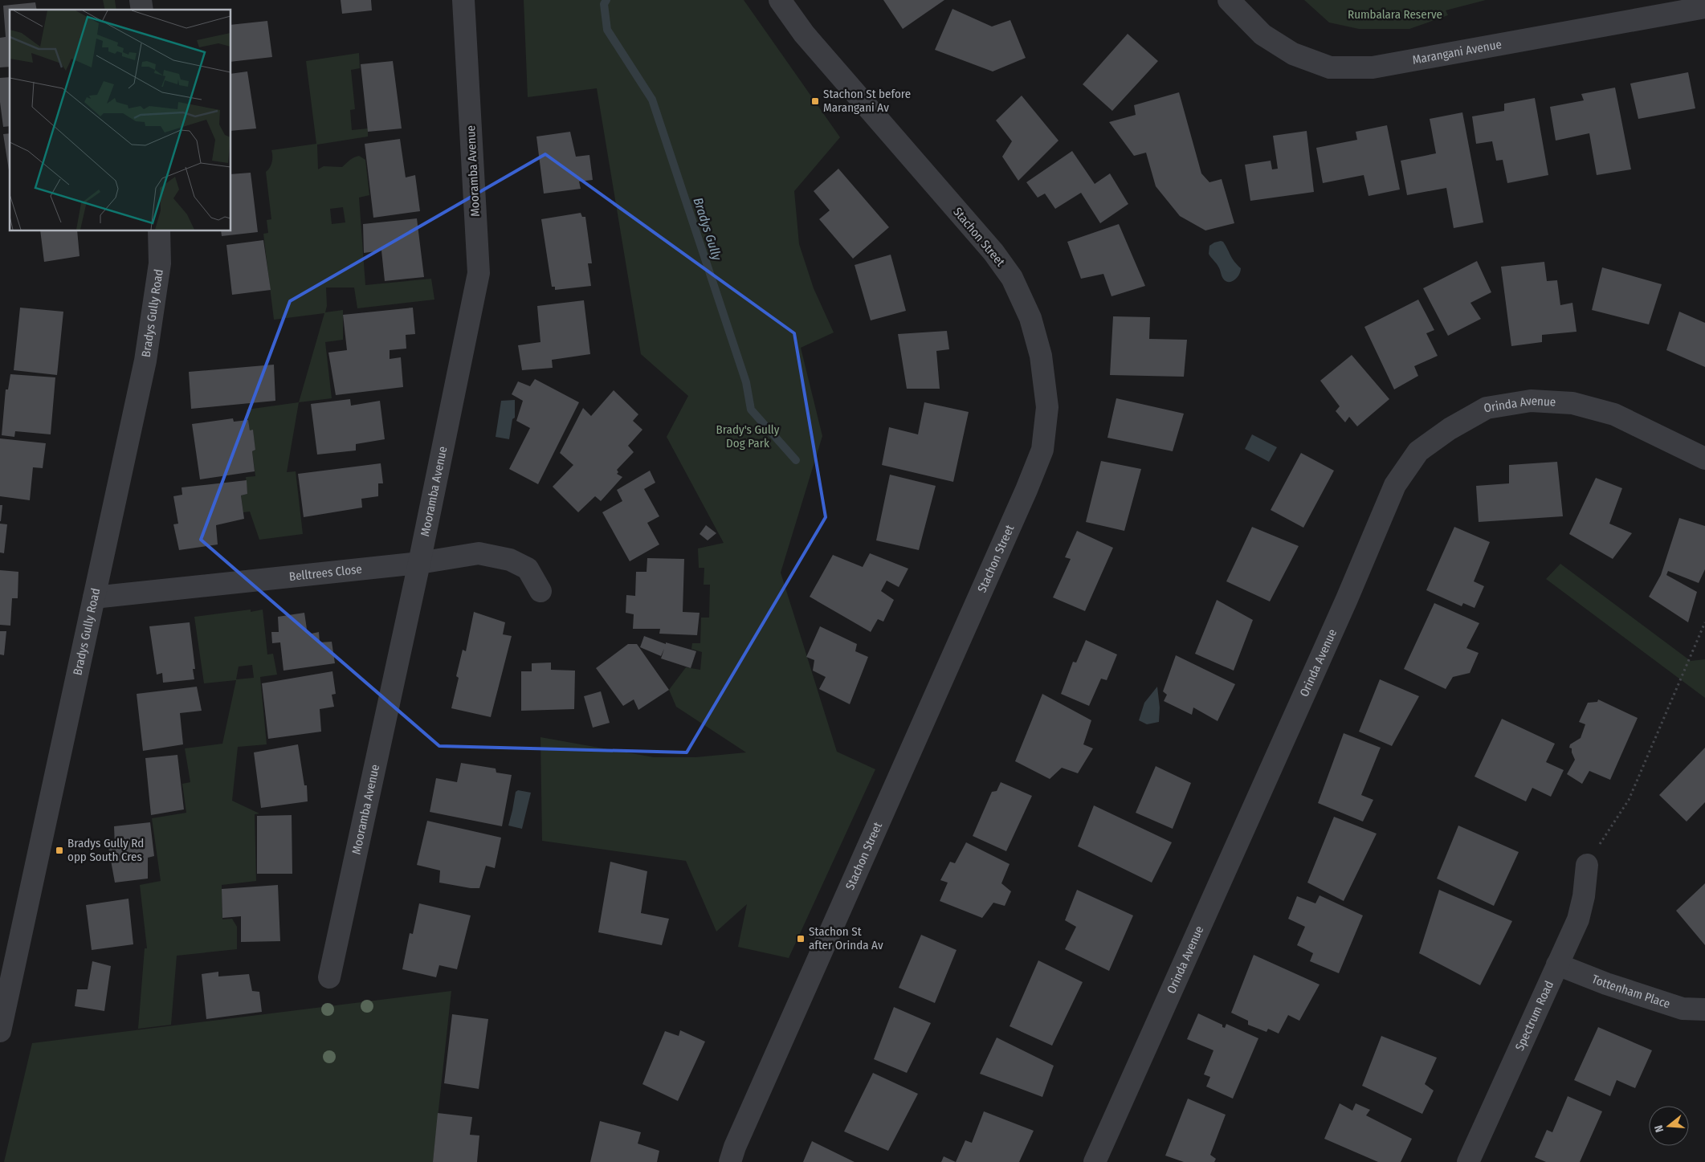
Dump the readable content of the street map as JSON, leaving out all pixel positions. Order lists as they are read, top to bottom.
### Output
{
  "streets": {
    "street": [
      "Marangani Avenue",
      "Mooramba Avenue",
      "Stachon Street",
      "Bradys Gully Road",
      "Orinda Avenue",
      "Belltrees Close",
      "Tottenham Place",
      "Spectrum Road"
    ]
  },
  "crossings": [
    ["Mooramba Avenue", "Belltrees Close"],
    ["Bradys Gully Road", "Belltrees Close"],
    ["Tottenham Place", "Spectrum Road"]
  ],
  "water": ["Bradys Gully"],
  "parks": ["Rumbalara Reserve", "Brady's Gully Dog Park"],
  "places": {
    "transit": ["Stachon St before Marangani Av", "Bradys Gully Rd opp South Cres", "Stachon St after Orinda Av"]
  },
  "north": "left"
}
